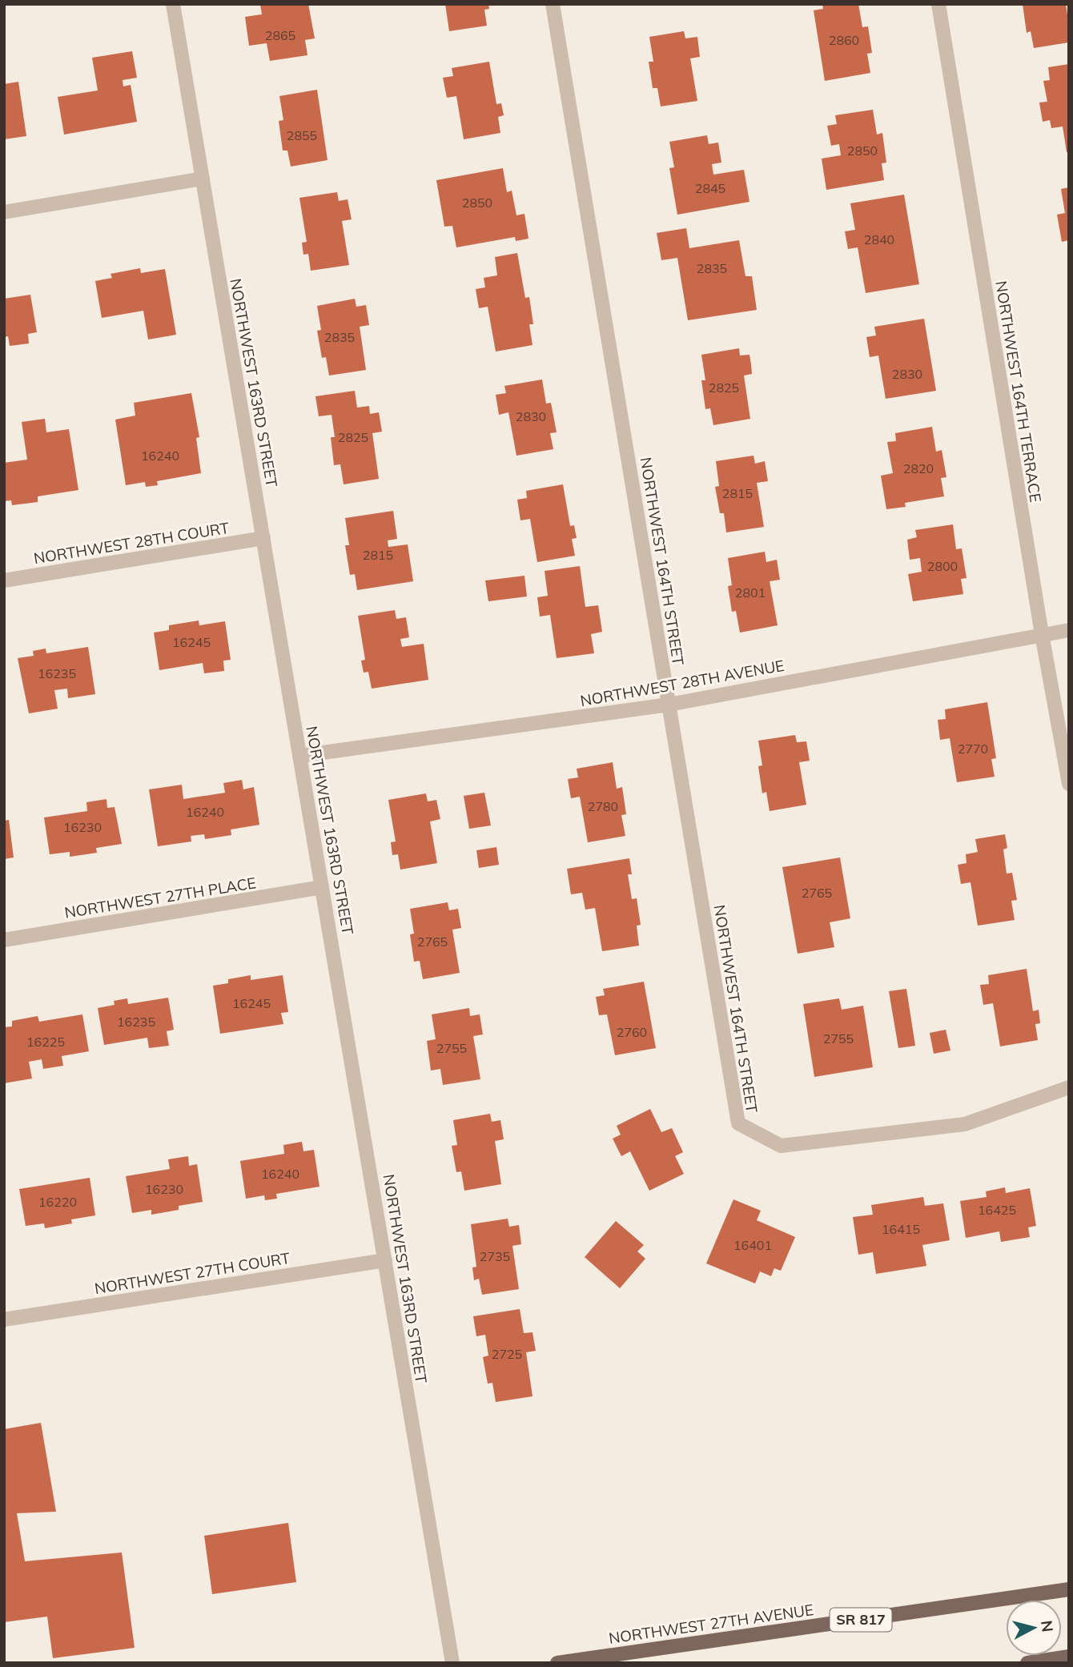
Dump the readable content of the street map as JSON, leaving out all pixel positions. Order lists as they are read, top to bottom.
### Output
{
  "streets": {
    "main road": ["SR 817", "NORTHWEST 27TH AVENUE"],
    "street": [
      "NORTHWEST 163RD STREET",
      "NORTHWEST 164TH TERRACE",
      "NORTHWEST 28TH COURT",
      "NORTHWEST 164TH STREET",
      "NORTHWEST 28TH AVENUE",
      "NORTHWEST 27TH PLACE",
      "NORTHWEST 27TH COURT"
    ]
  },
  "crossings": [
    ["NORTHWEST 163RD STREET", "NORTHWEST 28TH COURT"],
    ["NORTHWEST 163RD STREET", "NORTHWEST 28TH AVENUE"],
    ["NORTHWEST 163RD STREET", "NORTHWEST 27TH PLACE"],
    ["NORTHWEST 163RD STREET", "NORTHWEST 27TH COURT"],
    ["NORTHWEST 164TH TERRACE", "NORTHWEST 28TH AVENUE"],
    ["NORTHWEST 164TH STREET", "NORTHWEST 28TH AVENUE"]
  ],
  "house_numbers": [
    "2865",
    "2860",
    "2855",
    "2850",
    "2845",
    "2850",
    "2840",
    "2835",
    "2835",
    "2830",
    "2825",
    "2830",
    "2825",
    "16240",
    "2820",
    "2815",
    "2815",
    "2800",
    "2801",
    "16245",
    "16235",
    "2770",
    "2780",
    "16240",
    "16230",
    "2765",
    "2765",
    "16245",
    "16235",
    "2760",
    "2755",
    "16225",
    "2755",
    "16240",
    "16230",
    "16220",
    "16425",
    "16415",
    "16401",
    "2735",
    "2725"
  ],
  "north": "right"
}
